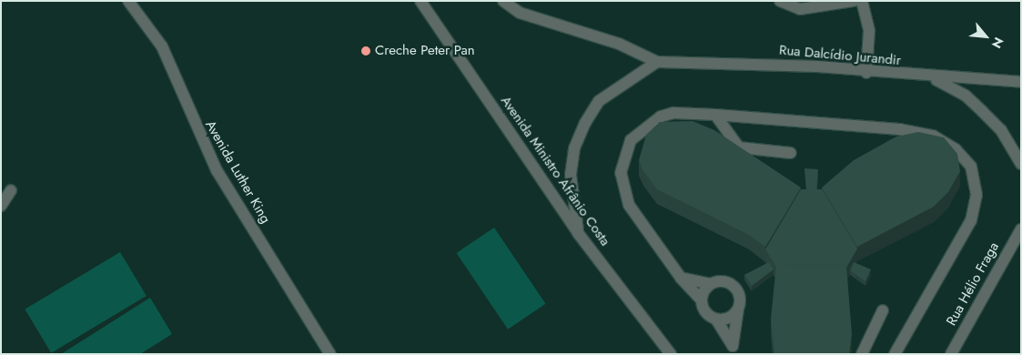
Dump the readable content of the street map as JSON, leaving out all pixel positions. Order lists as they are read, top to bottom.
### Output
{
  "streets": {
    "street": [
      "Rua Dalcídio Jurandir",
      "Avenida Ministro Afrânio Costa",
      "Avenida Luther King",
      "Rua Hélio Fraga"
    ]
  },
  "places": ["Creche Peter Pan"],
  "north": "bottom right"
}
